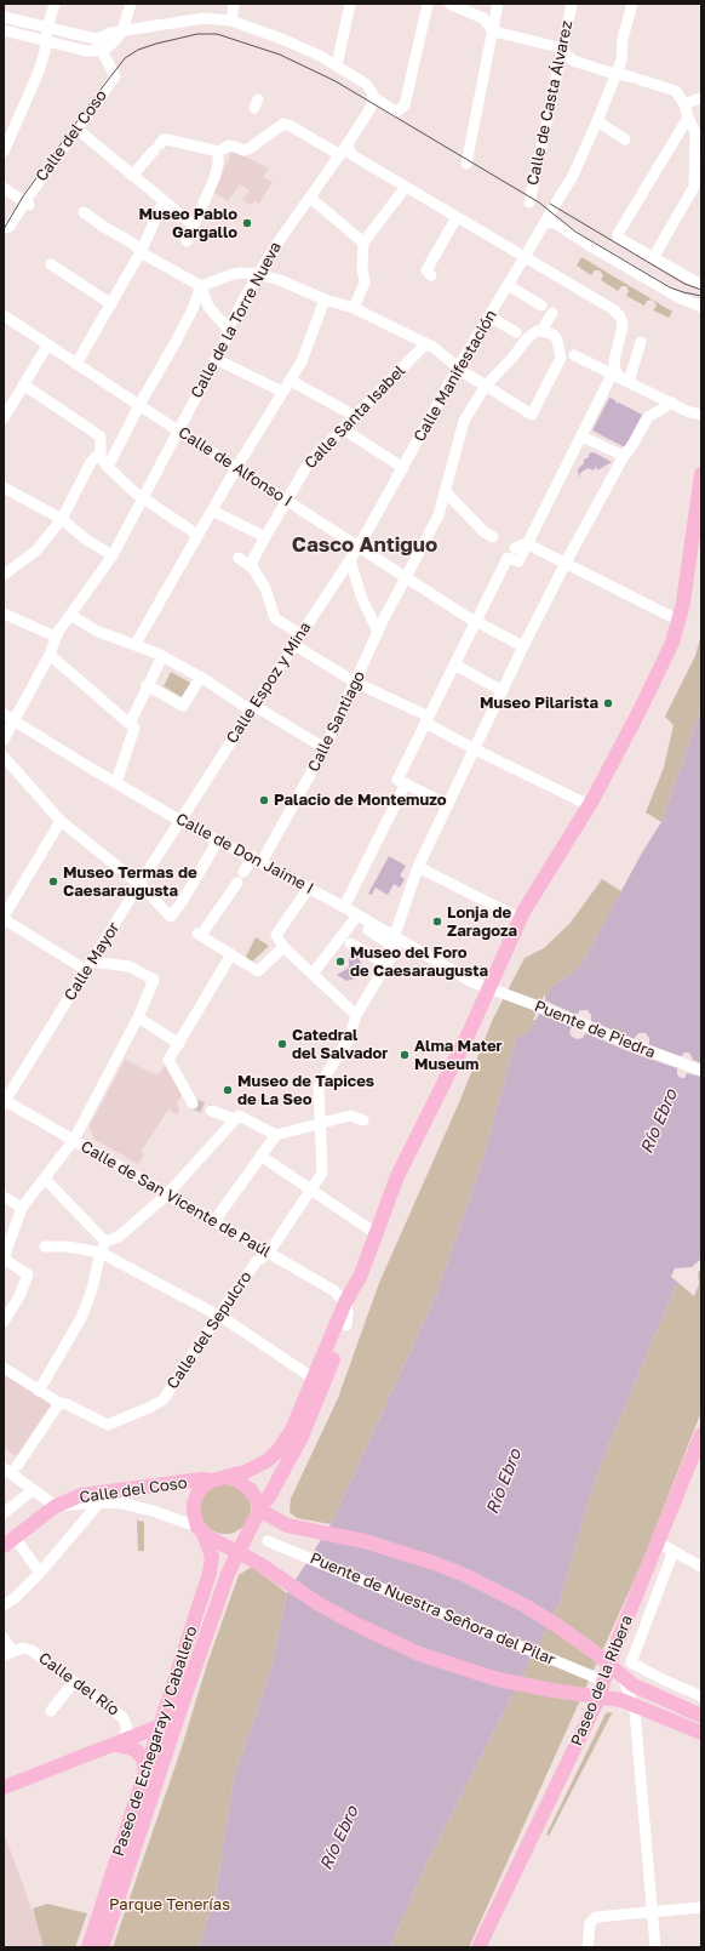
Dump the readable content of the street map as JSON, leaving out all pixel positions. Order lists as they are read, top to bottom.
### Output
{
  "streets": {
    "main road": [
      "Calle del Coso",
      "Puente de Nuestra Señora del Pilar",
      "Paseo de la Ribera",
      "Paseo de Echegaray y Caballero"
    ],
    "street": [
      "Calle de Casta Álvarez",
      "Calle de la Torre Nueva",
      "Calle Manifestación",
      "Calle Santa Isabel",
      "Calle de Alfonso I",
      "Calle Espoz y Mina",
      "Calle Santiago",
      "Calle de Don Jaime I",
      "Calle Mayor",
      "Puente de Piedra",
      "Calle de San Vicente de Paúl",
      "Calle del Sepulcro",
      "Calle del Río"
    ]
  },
  "crossings": [
    ["Calle del Coso", "Puente de Nuestra Señora del Pilar"],
    ["Calle del Coso", "Paseo de Echegaray y Caballero"],
    ["Calle de la Torre Nueva", "Calle de Alfonso I"],
    ["Calle de la Torre Nueva", "Calle de Don Jaime I"],
    ["Calle Manifestación", "Calle de Alfonso I"],
    ["Calle Manifestación", "Calle Espoz y Mina"],
    ["Calle Santa Isabel", "Calle de Alfonso I"],
    ["Calle de Alfonso I", "Calle Espoz y Mina"],
    ["Calle de Alfonso I", "Calle Santiago"],
    ["Calle Espoz y Mina", "Calle de Don Jaime I"],
    ["Calle Espoz y Mina", "Calle Mayor"],
    ["Calle Santiago", "Calle de Don Jaime I"],
    ["Calle de Don Jaime I", "Calle Mayor"],
    ["Calle de Don Jaime I", "Puente de Piedra"],
    ["Calle Mayor", "Calle de San Vicente de Paúl"],
    ["Calle de San Vicente de Paúl", "Calle del Sepulcro"],
    ["Puente de Nuestra Señora del Pilar", "Paseo de la Ribera"],
    ["Puente de Nuestra Señora del Pilar", "Paseo de Echegaray y Caballero"]
  ],
  "districts": ["Casco Antiguo"],
  "water": ["Río Ebro"],
  "parks": ["Parque Tenerías"],
  "places": [
    "Museo Pablo Gargallo",
    "Museo Pilarista",
    "Palacio de Montemuzo",
    "Museo Termas de Caesaraugusta",
    "Lonja de Zaragoza",
    "Museo del Foro de Caesaraugusta",
    "Catedral del Salvador",
    "Alma Mater Museum",
    "Museo de Tapices de La Seo"
  ]
}
